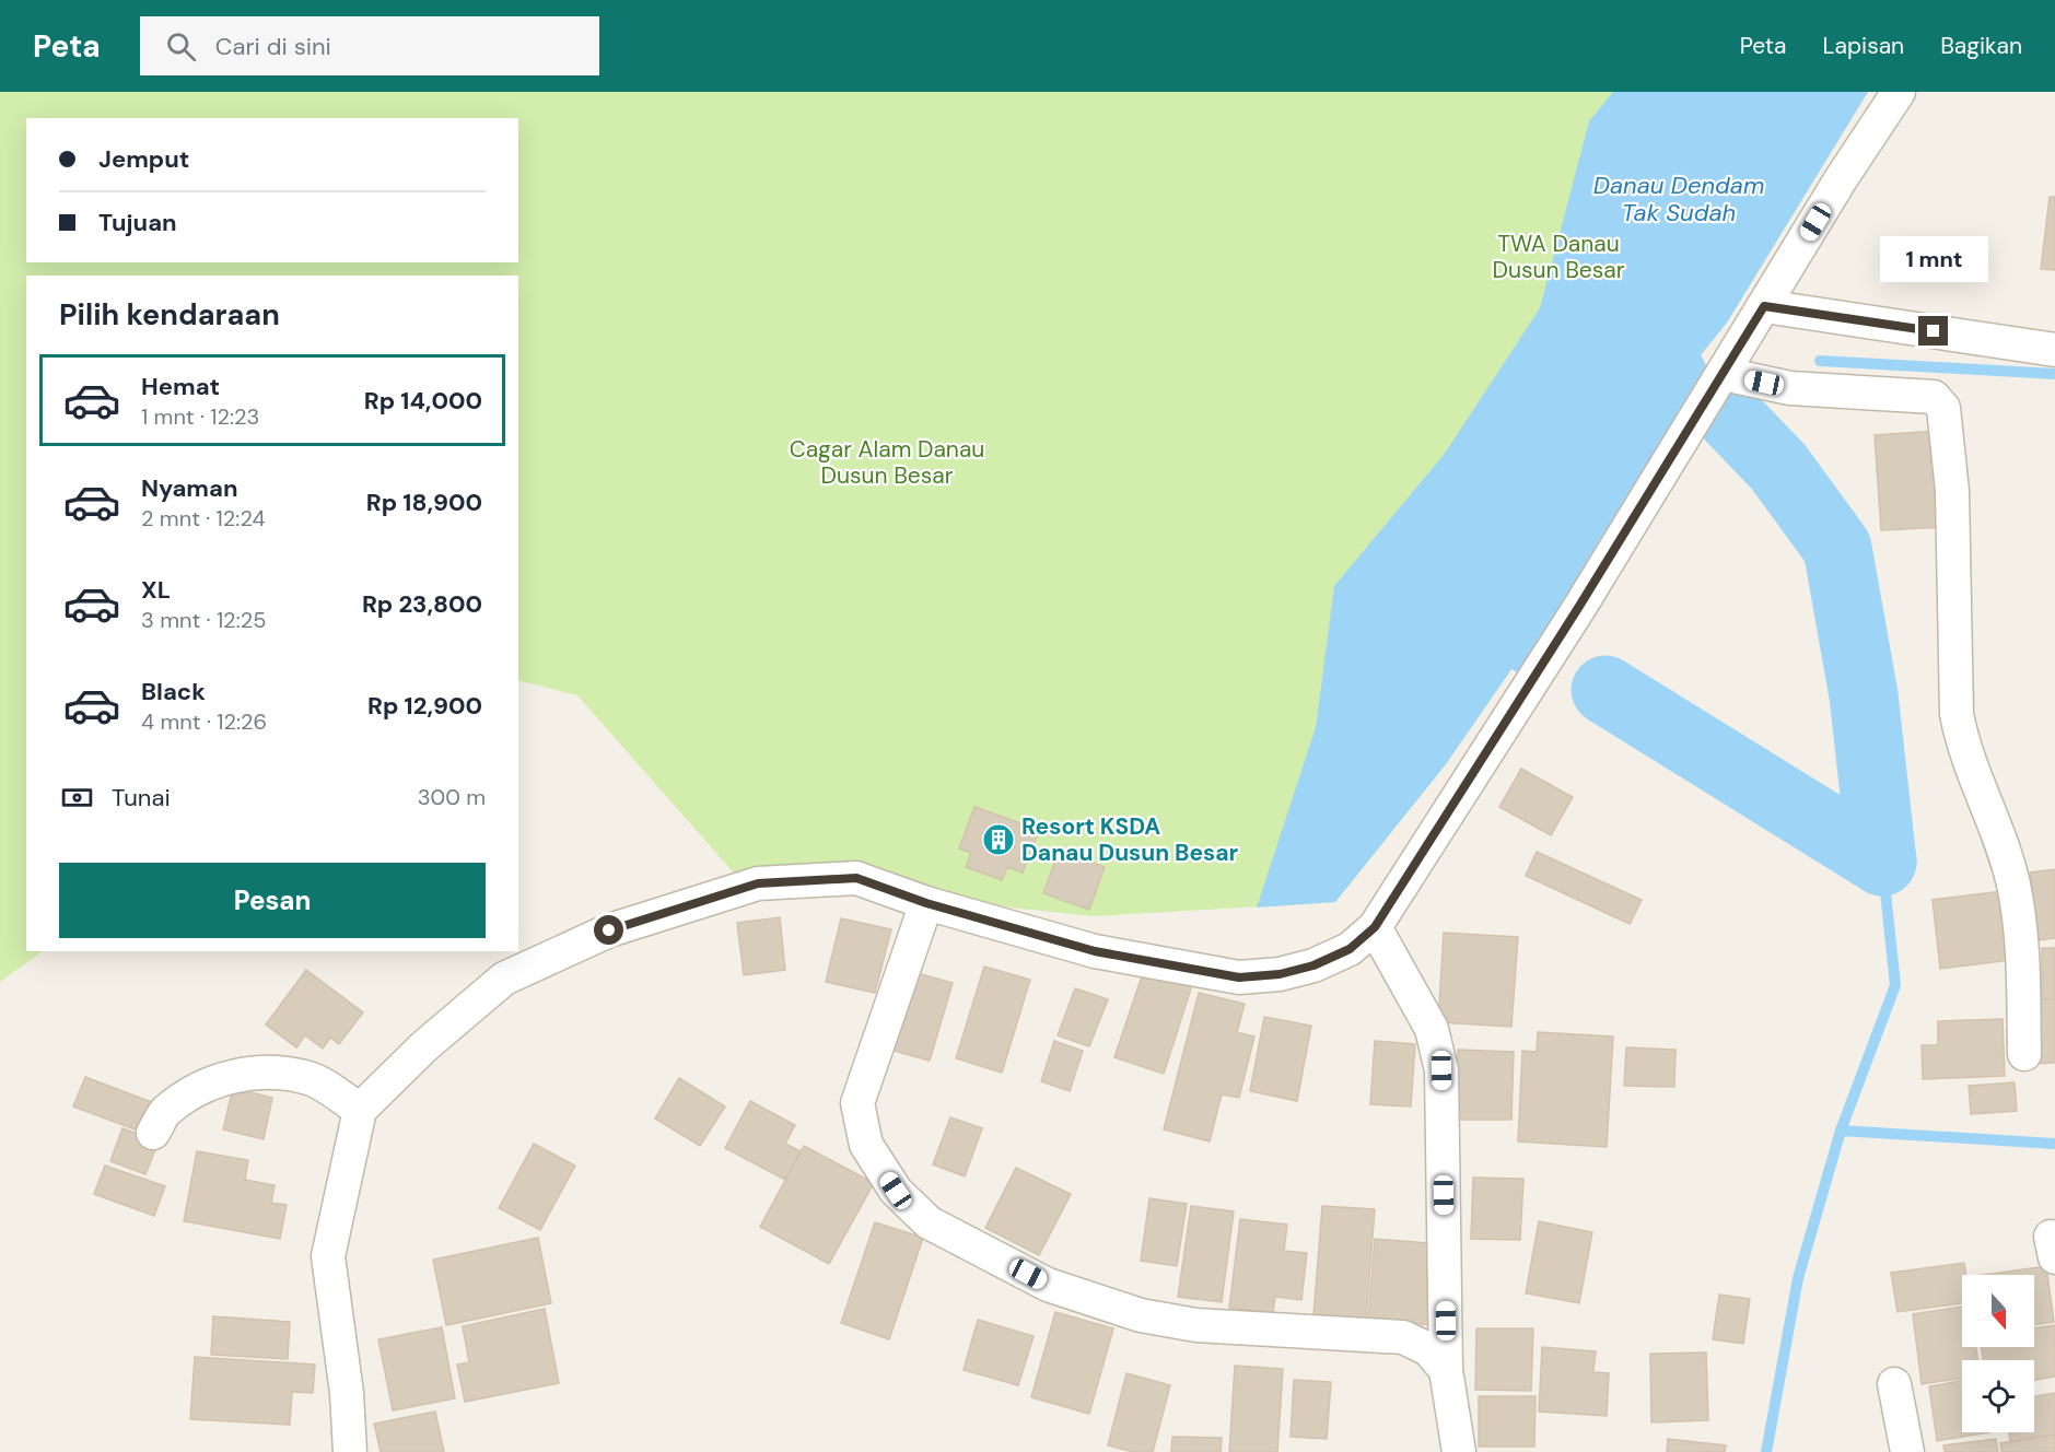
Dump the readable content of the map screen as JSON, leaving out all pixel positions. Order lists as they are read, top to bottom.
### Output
{
  "water": ["Danau Dendam Tak Sudah"],
  "parks": ["TWA Danau Dusun Besar", "Cagar Alam Danau Dusun Besar"],
  "places": {
    "building": ["Resort KSDA Danau Dusun Besar"]
  },
  "north": "bottom",
  "page": {
    "header": "Peta",
    "search": "Cari di sini",
    "nav": ["Peta", "Lapisan", "Bagikan"],
    "banner": ["Jemput", "Tujuan"],
    "bubble": "1 mnt",
    "heading": "Pilih kendaraan",
    "list": [
      {
        "name": "Hemat",
        "note": "1 mnt · 12:23",
        "value": "Rp 14,000"
      },
      {
        "name": "Nyaman",
        "note": "2 mnt · 12:24",
        "value": "Rp 18,900"
      },
      {
        "name": "XL",
        "note": "3 mnt · 12:25",
        "value": "Rp 23,800"
      },
      {
        "name": "Black",
        "note": "4 mnt · 12:26",
        "value": "Rp 12,900"
      }
    ],
    "pay": ["Tunai", "300 m"],
    "buttons": "Pesan"
  }
}
